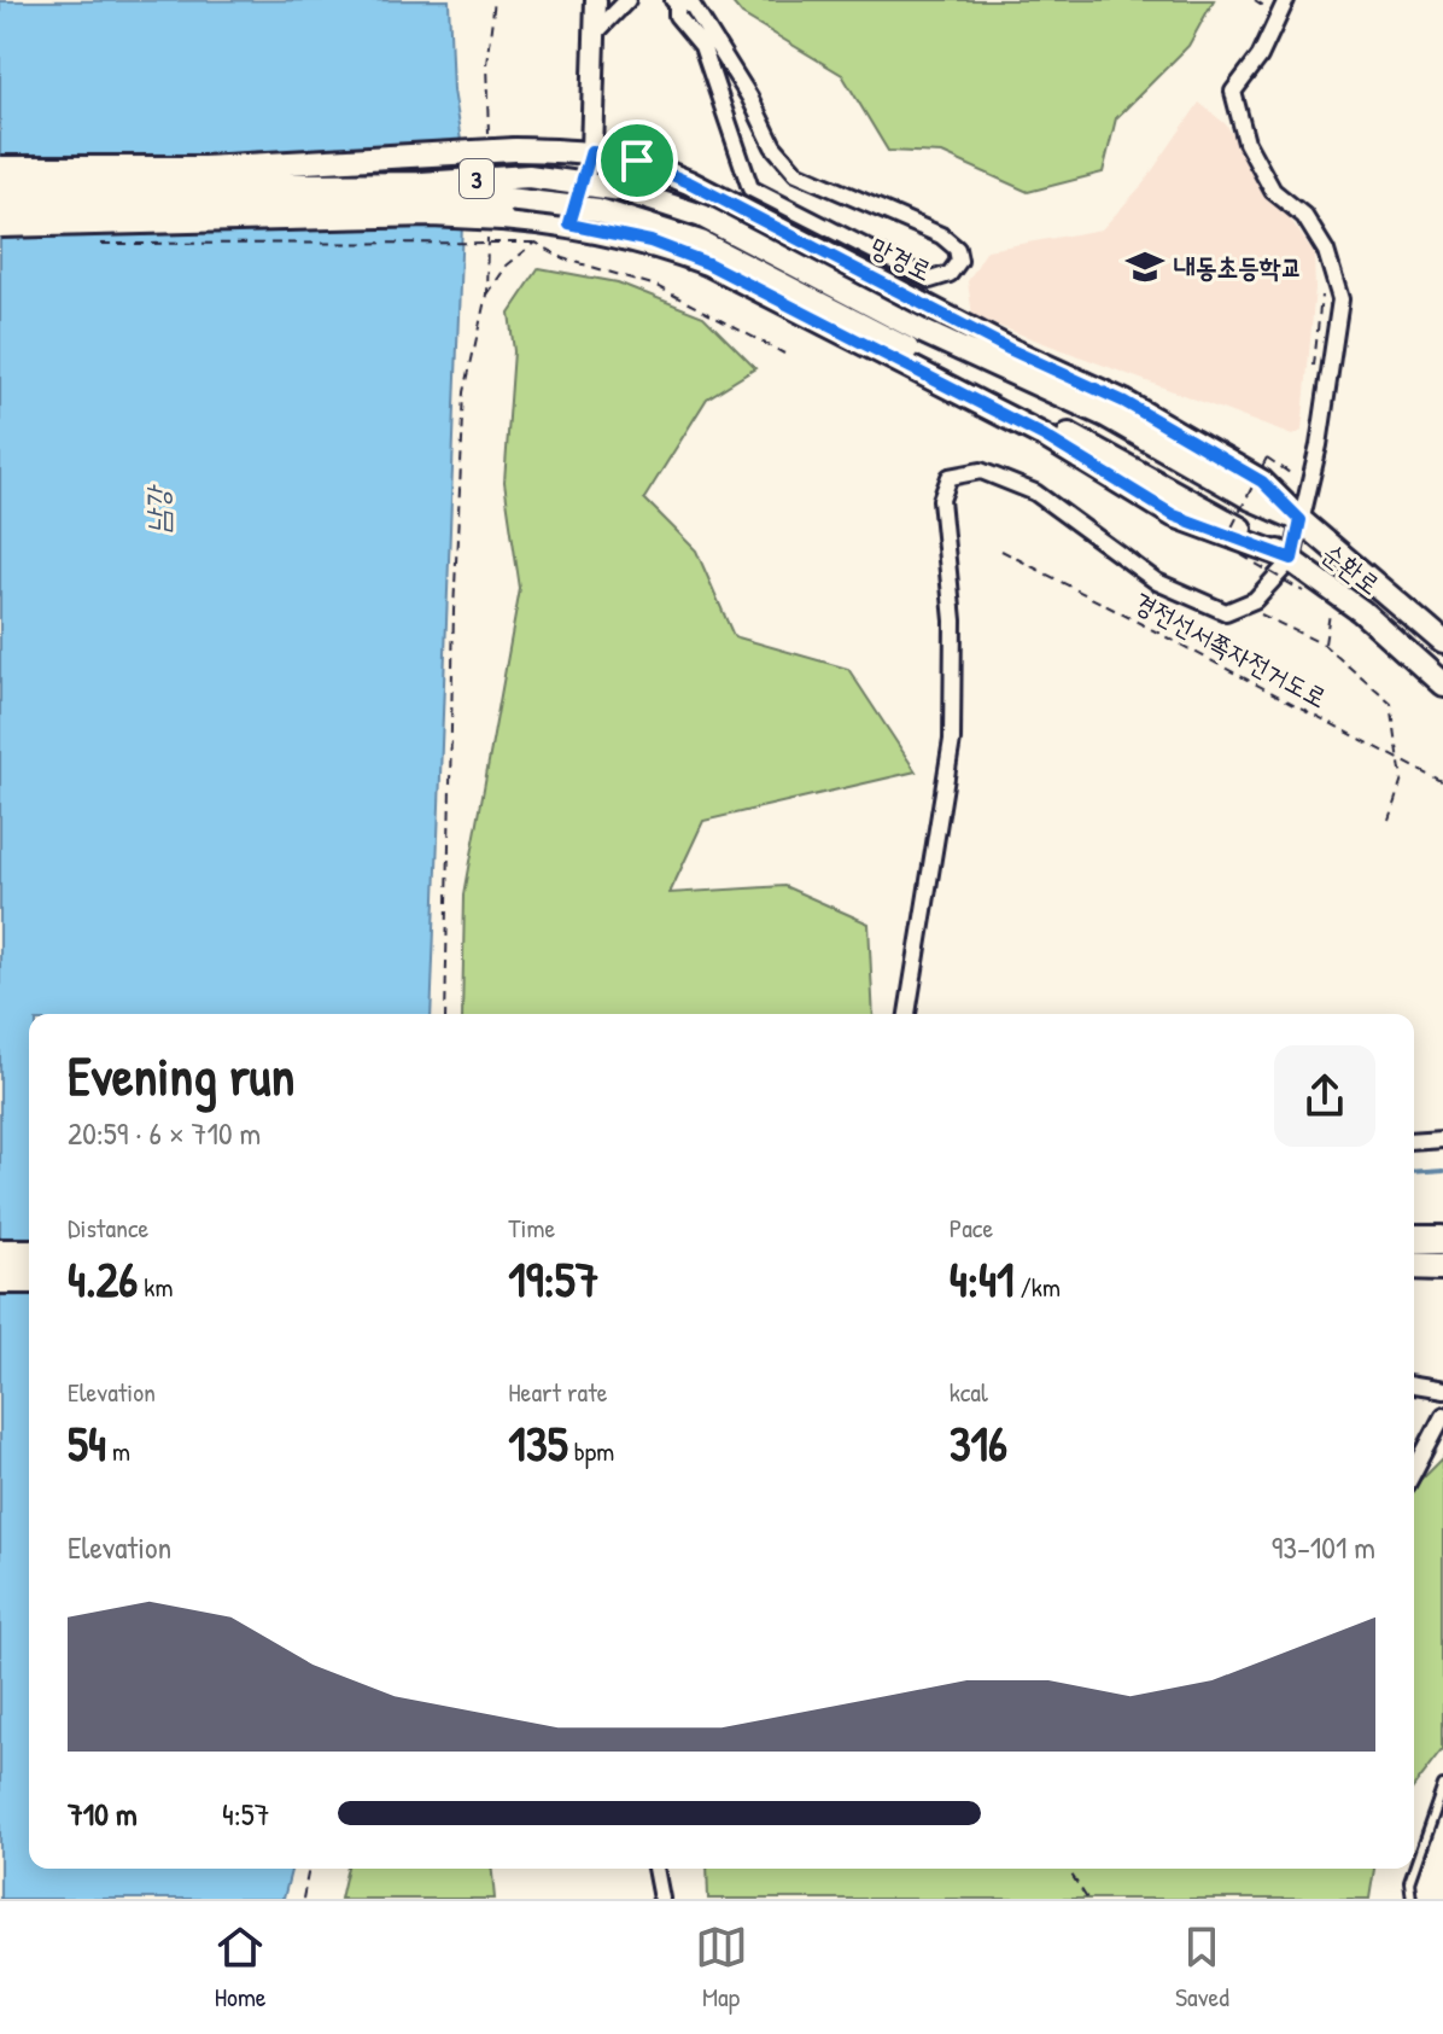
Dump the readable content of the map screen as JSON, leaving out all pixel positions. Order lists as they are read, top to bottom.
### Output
{
  "streets": {
    "main road": ["3", "망경로", "순환로"],
    "path": ["경전선서쪽자전거도로"]
  },
  "crossings": [
    ["3", "순환로"],
    ["망경로", "순환로"]
  ],
  "water": ["남강"],
  "places": {
    "school or university": ["내동초등학교"]
  },
  "page": {
    "heading": ["Evening run", "20:59 · 6 × 710 m"],
    "stats": [
      ["Distance", "4.26 km"],
      ["Time", "19:57"],
      ["Pace", "4:41 /km"],
      ["Elevation", "54 m"],
      ["Heart rate", "135 bpm"],
      ["kcal", "316"]
    ],
    "chart": ["Elevation", "93–101 m"],
    "list": [
      {
        "name": "710 m",
        "note": "4:57"
      }
    ],
    "tabs": ["Home", "Map", "Saved"]
  }
}
